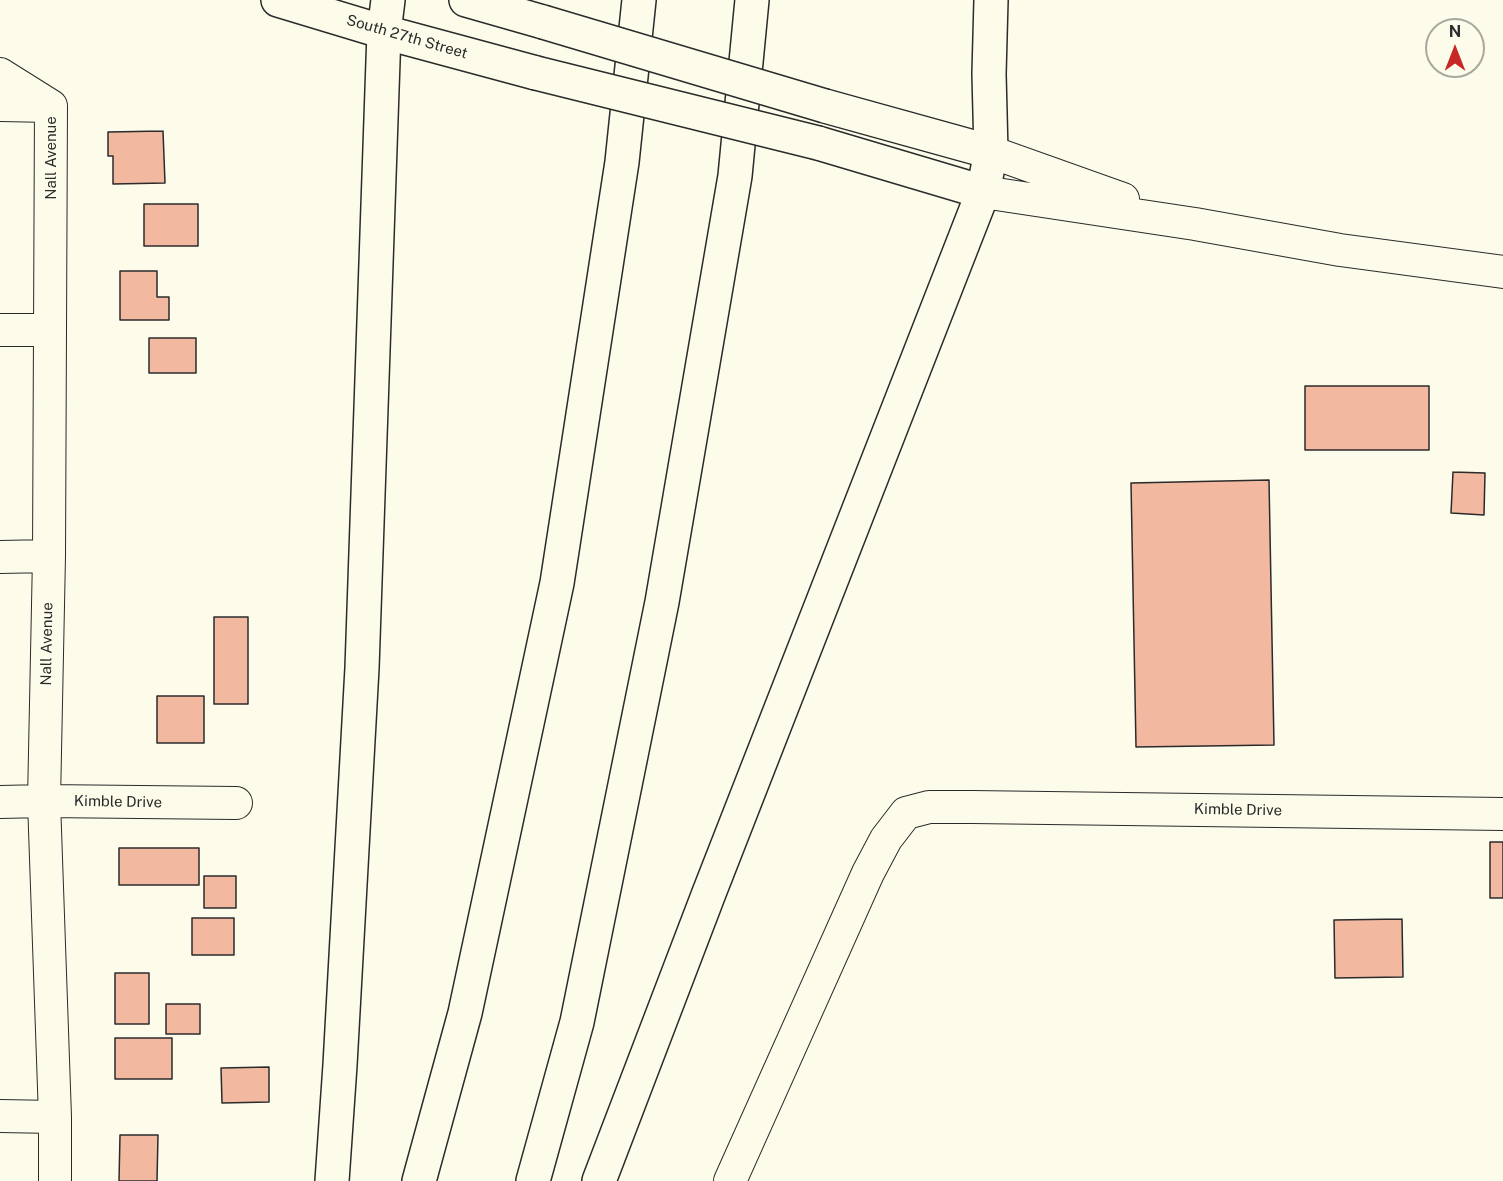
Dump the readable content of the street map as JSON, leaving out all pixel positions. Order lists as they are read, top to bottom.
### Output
{
  "streets": {
    "main road": ["South 27th Street"],
    "street": ["Nall Avenue", "Kimble Drive"]
  },
  "crossings": [
    ["Nall Avenue", "Kimble Drive"]
  ],
  "north": "top"
}
